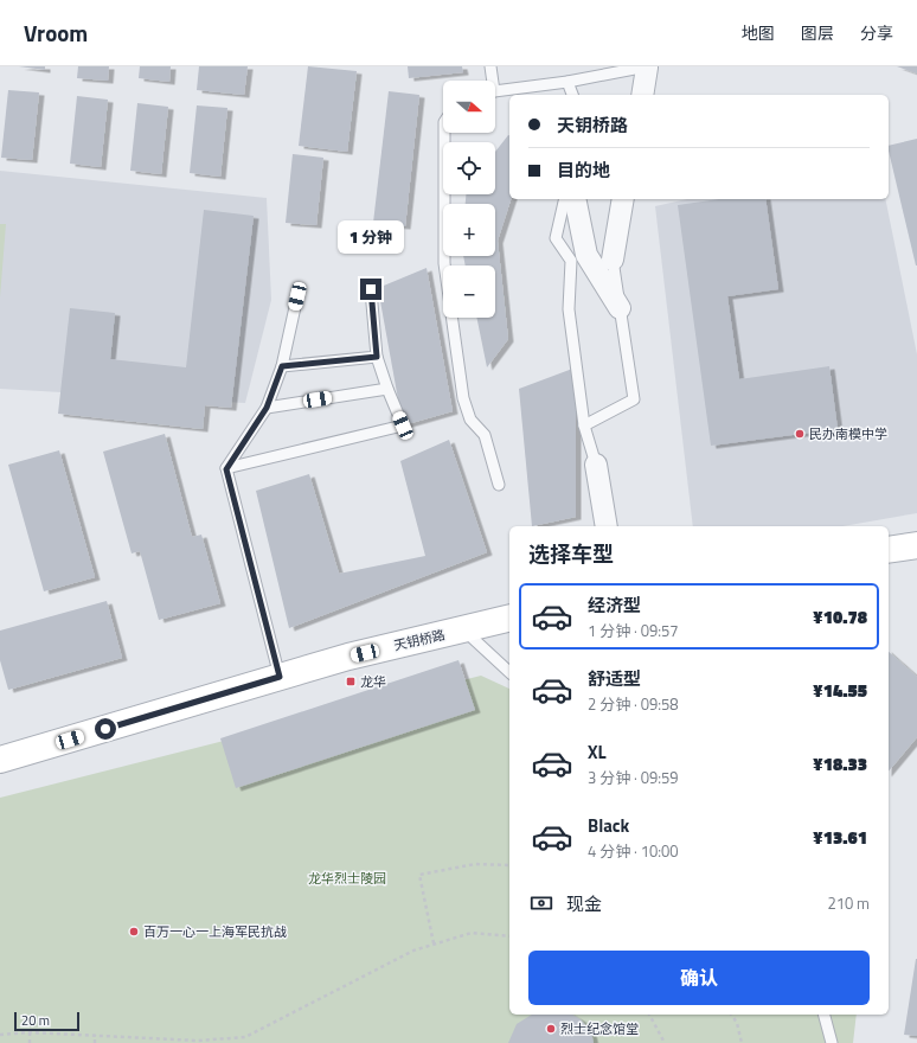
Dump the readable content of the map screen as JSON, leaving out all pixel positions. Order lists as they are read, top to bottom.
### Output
{
  "streets": {
    "street": ["天钥桥路"]
  },
  "parks": ["龙华烈士陵园"],
  "places": {
    "other": ["民办南模中学", "百万一心一上海军民抗战", "烈士纪念馆堂"],
    "transit": ["龙华"]
  },
  "scale_bar": "20 m",
  "north": "right",
  "page": {
    "header": "Vroom",
    "nav": ["地图", "图层", "分享"],
    "map_buttons": ["+", "−"],
    "banner": ["天钥桥路", "目的地"],
    "bubble": "1 分钟",
    "heading": "选择车型",
    "list": [
      {
        "name": "经济型",
        "note": "1 分钟 · 09:57",
        "value": "¥10.78"
      },
      {
        "name": "舒适型",
        "note": "2 分钟 · 09:58",
        "value": "¥14.55"
      },
      {
        "name": "XL",
        "note": "3 分钟 · 09:59",
        "value": "¥18.33"
      },
      {
        "name": "Black",
        "note": "4 分钟 · 10:00",
        "value": "¥13.61"
      }
    ],
    "pay": ["现金", "210 m"],
    "buttons": "确认",
    "scale": "20 m"
  }
}
